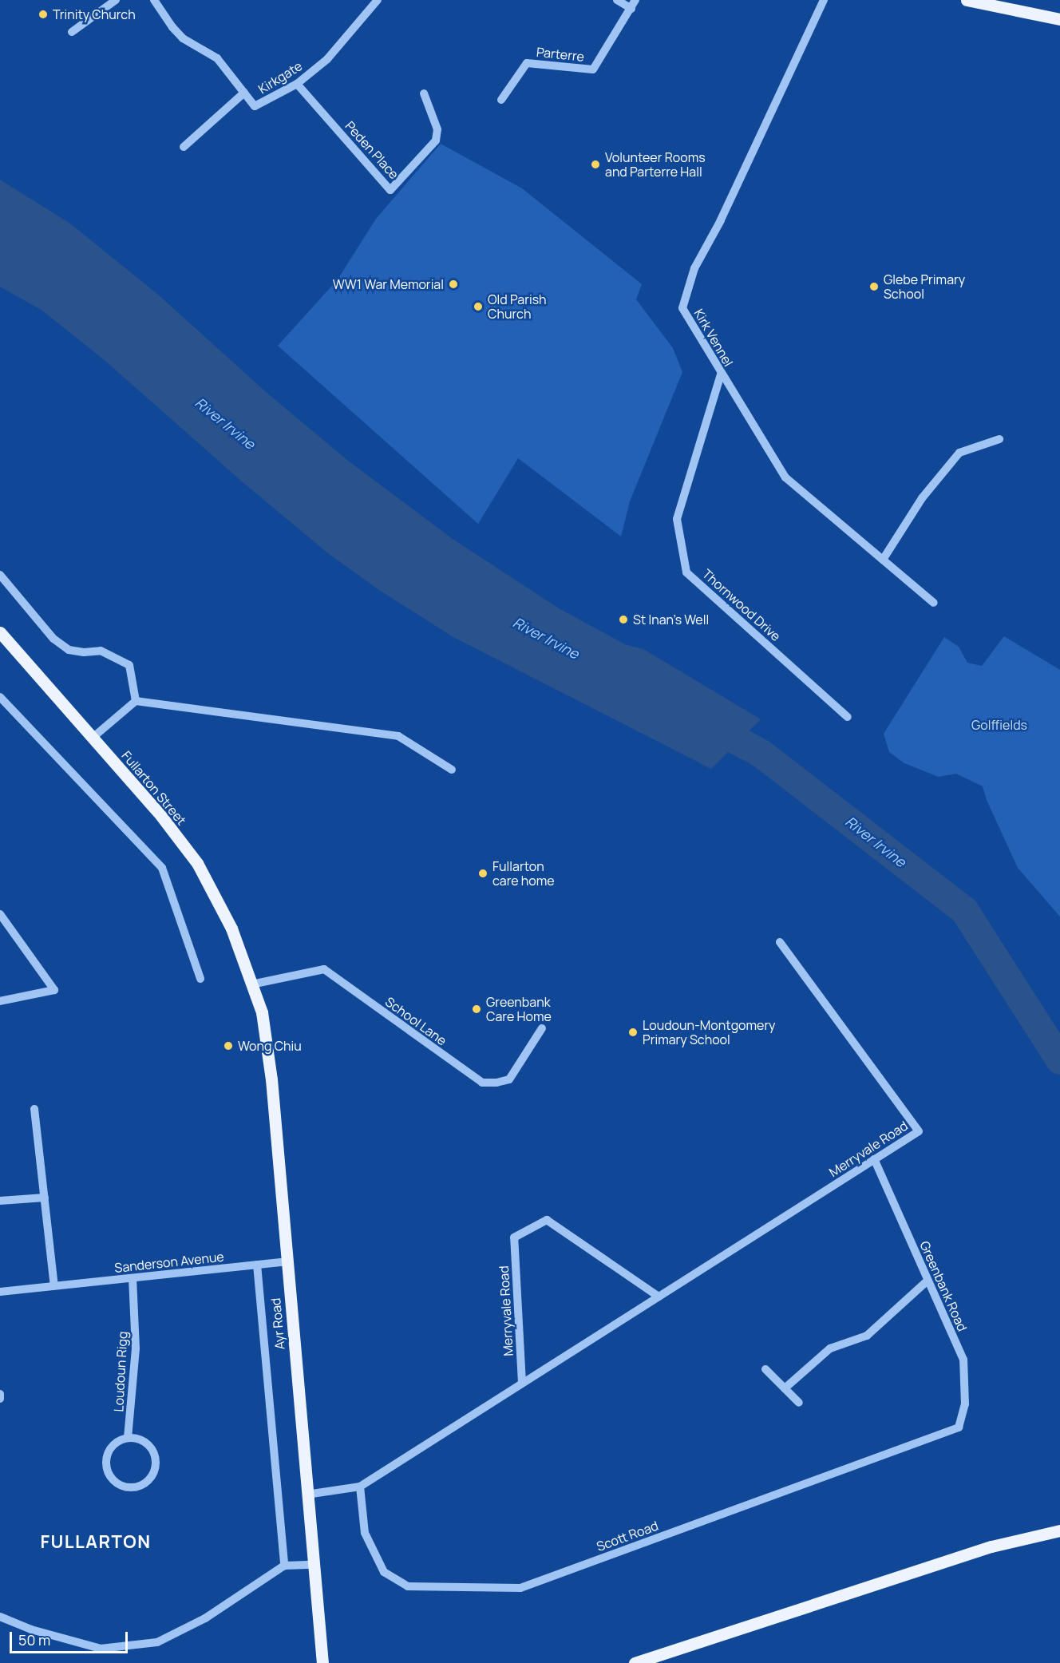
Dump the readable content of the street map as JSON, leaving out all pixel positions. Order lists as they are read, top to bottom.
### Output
{
  "streets": {
    "main road": ["Fullarton Street", "Ayr Road"],
    "street": [
      "Parterre",
      "Kirkgate",
      "Peden Place",
      "Kirk Vennel",
      "Thornwood Drive",
      "School Lane",
      "Merryvale Road",
      "Sanderson Avenue",
      "Greenbank Road",
      "Loudoun Rigg",
      "Scott Road"
    ]
  },
  "crossings": [
    ["Kirkgate", "Peden Place"],
    ["Kirk Vennel", "Thornwood Drive"],
    ["Fullarton Street", "School Lane"],
    ["Fullarton Street", "Ayr Road"],
    ["School Lane", "Ayr Road"],
    ["Merryvale Road", "Greenbank Road"],
    ["Merryvale Road", "Ayr Road"],
    ["Merryvale Road", "Scott Road"],
    ["Sanderson Avenue", "Ayr Road"],
    ["Sanderson Avenue", "Loudoun Rigg"],
    ["Greenbank Road", "Scott Road"]
  ],
  "districts": ["FULLARTON"],
  "water": ["River Irvine"],
  "parks": ["Golffields"],
  "places": [
    "Trinity Church",
    "Volunteer Rooms and Parterre Hall",
    "WW1 War Memorial",
    "Glebe Primary School",
    "Old Parish Church",
    "St Inan's Well",
    "Fullarton care home",
    "Greenbank Care Home",
    "Loudoun-Montgomery Primary School",
    "Wong Chiu"
  ],
  "scale_bar": "50 m"
}
